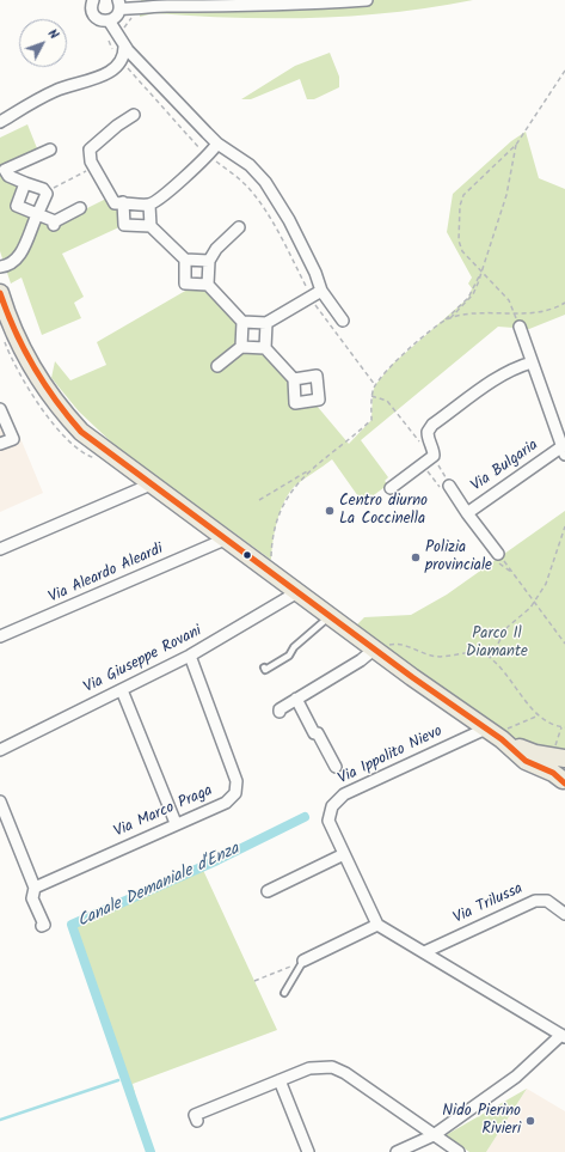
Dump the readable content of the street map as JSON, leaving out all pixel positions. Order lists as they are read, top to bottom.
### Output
{
  "streets": {
    "street": [
      "Via Bulgaria",
      "Via Aleardo Aleardi",
      "Via Giuseppe Rovani",
      "Via Ippolito Nievo",
      "Via Marco Praga",
      "Via Trilussa"
    ]
  },
  "crossings": [
    ["Via Giuseppe Rovani", "Via Marco Praga"]
  ],
  "water": ["Canale Demaniale d'Enza"],
  "parks": ["Parco Il Diamante"],
  "places": ["Centro diurno La Coccinella", "Polizia provinciale", "Nido Pierino Rivieri"],
  "north": "top right"
}
